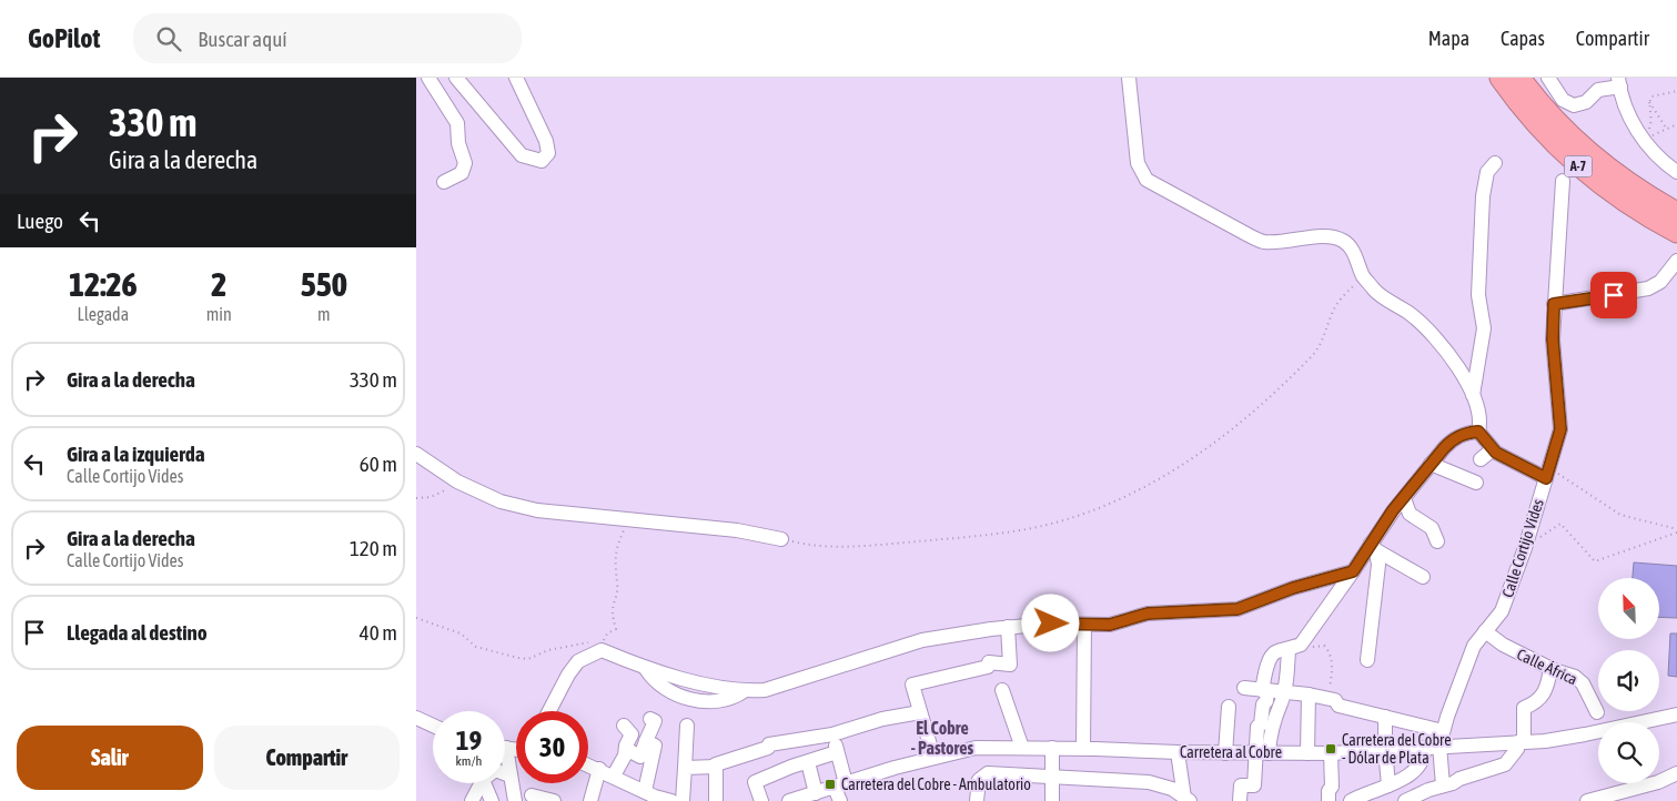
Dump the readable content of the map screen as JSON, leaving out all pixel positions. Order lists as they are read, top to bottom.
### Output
{
  "streets": {
    "highway": ["A-7"],
    "street": ["Calle Cortijo Vides", "Calle África", "Carretera al Cobre"]
  },
  "crossings": [
    ["Calle Cortijo Vides", "Calle África"],
    ["Calle Cortijo Vides", "Carretera al Cobre"]
  ],
  "districts": ["El Cobre - Pastores"],
  "places": {
    "transit": ["Carretera del Cobre - Dólar de Plata", "Carretera del Cobre - Ambulatorio"]
  },
  "north": "top left",
  "page": {
    "header": "GoPilot",
    "search": "Buscar aquí",
    "nav": ["Mapa", "Capas", "Compartir"],
    "turn": ["330 m", "Gira a la derecha"],
    "then": "Luego",
    "eta": [
      "12:26",
      "Llegada",
      "2",
      "min",
      "550",
      "m"
    ],
    "list": [
      {
        "name": "Gira a la derecha",
        "value": "330 m"
      },
      {
        "name": "Gira a la izquierda",
        "note": "Calle Cortijo Vides",
        "value": "60 m"
      },
      {
        "name": "Gira a la derecha",
        "note": "Calle Cortijo Vides",
        "value": "120 m"
      },
      {
        "name": "Llegada al destino",
        "value": "40 m"
      }
    ],
    "speed": "19 km/h",
    "limit": "30",
    "buttons": ["Salir", "Compartir"]
  }
}
